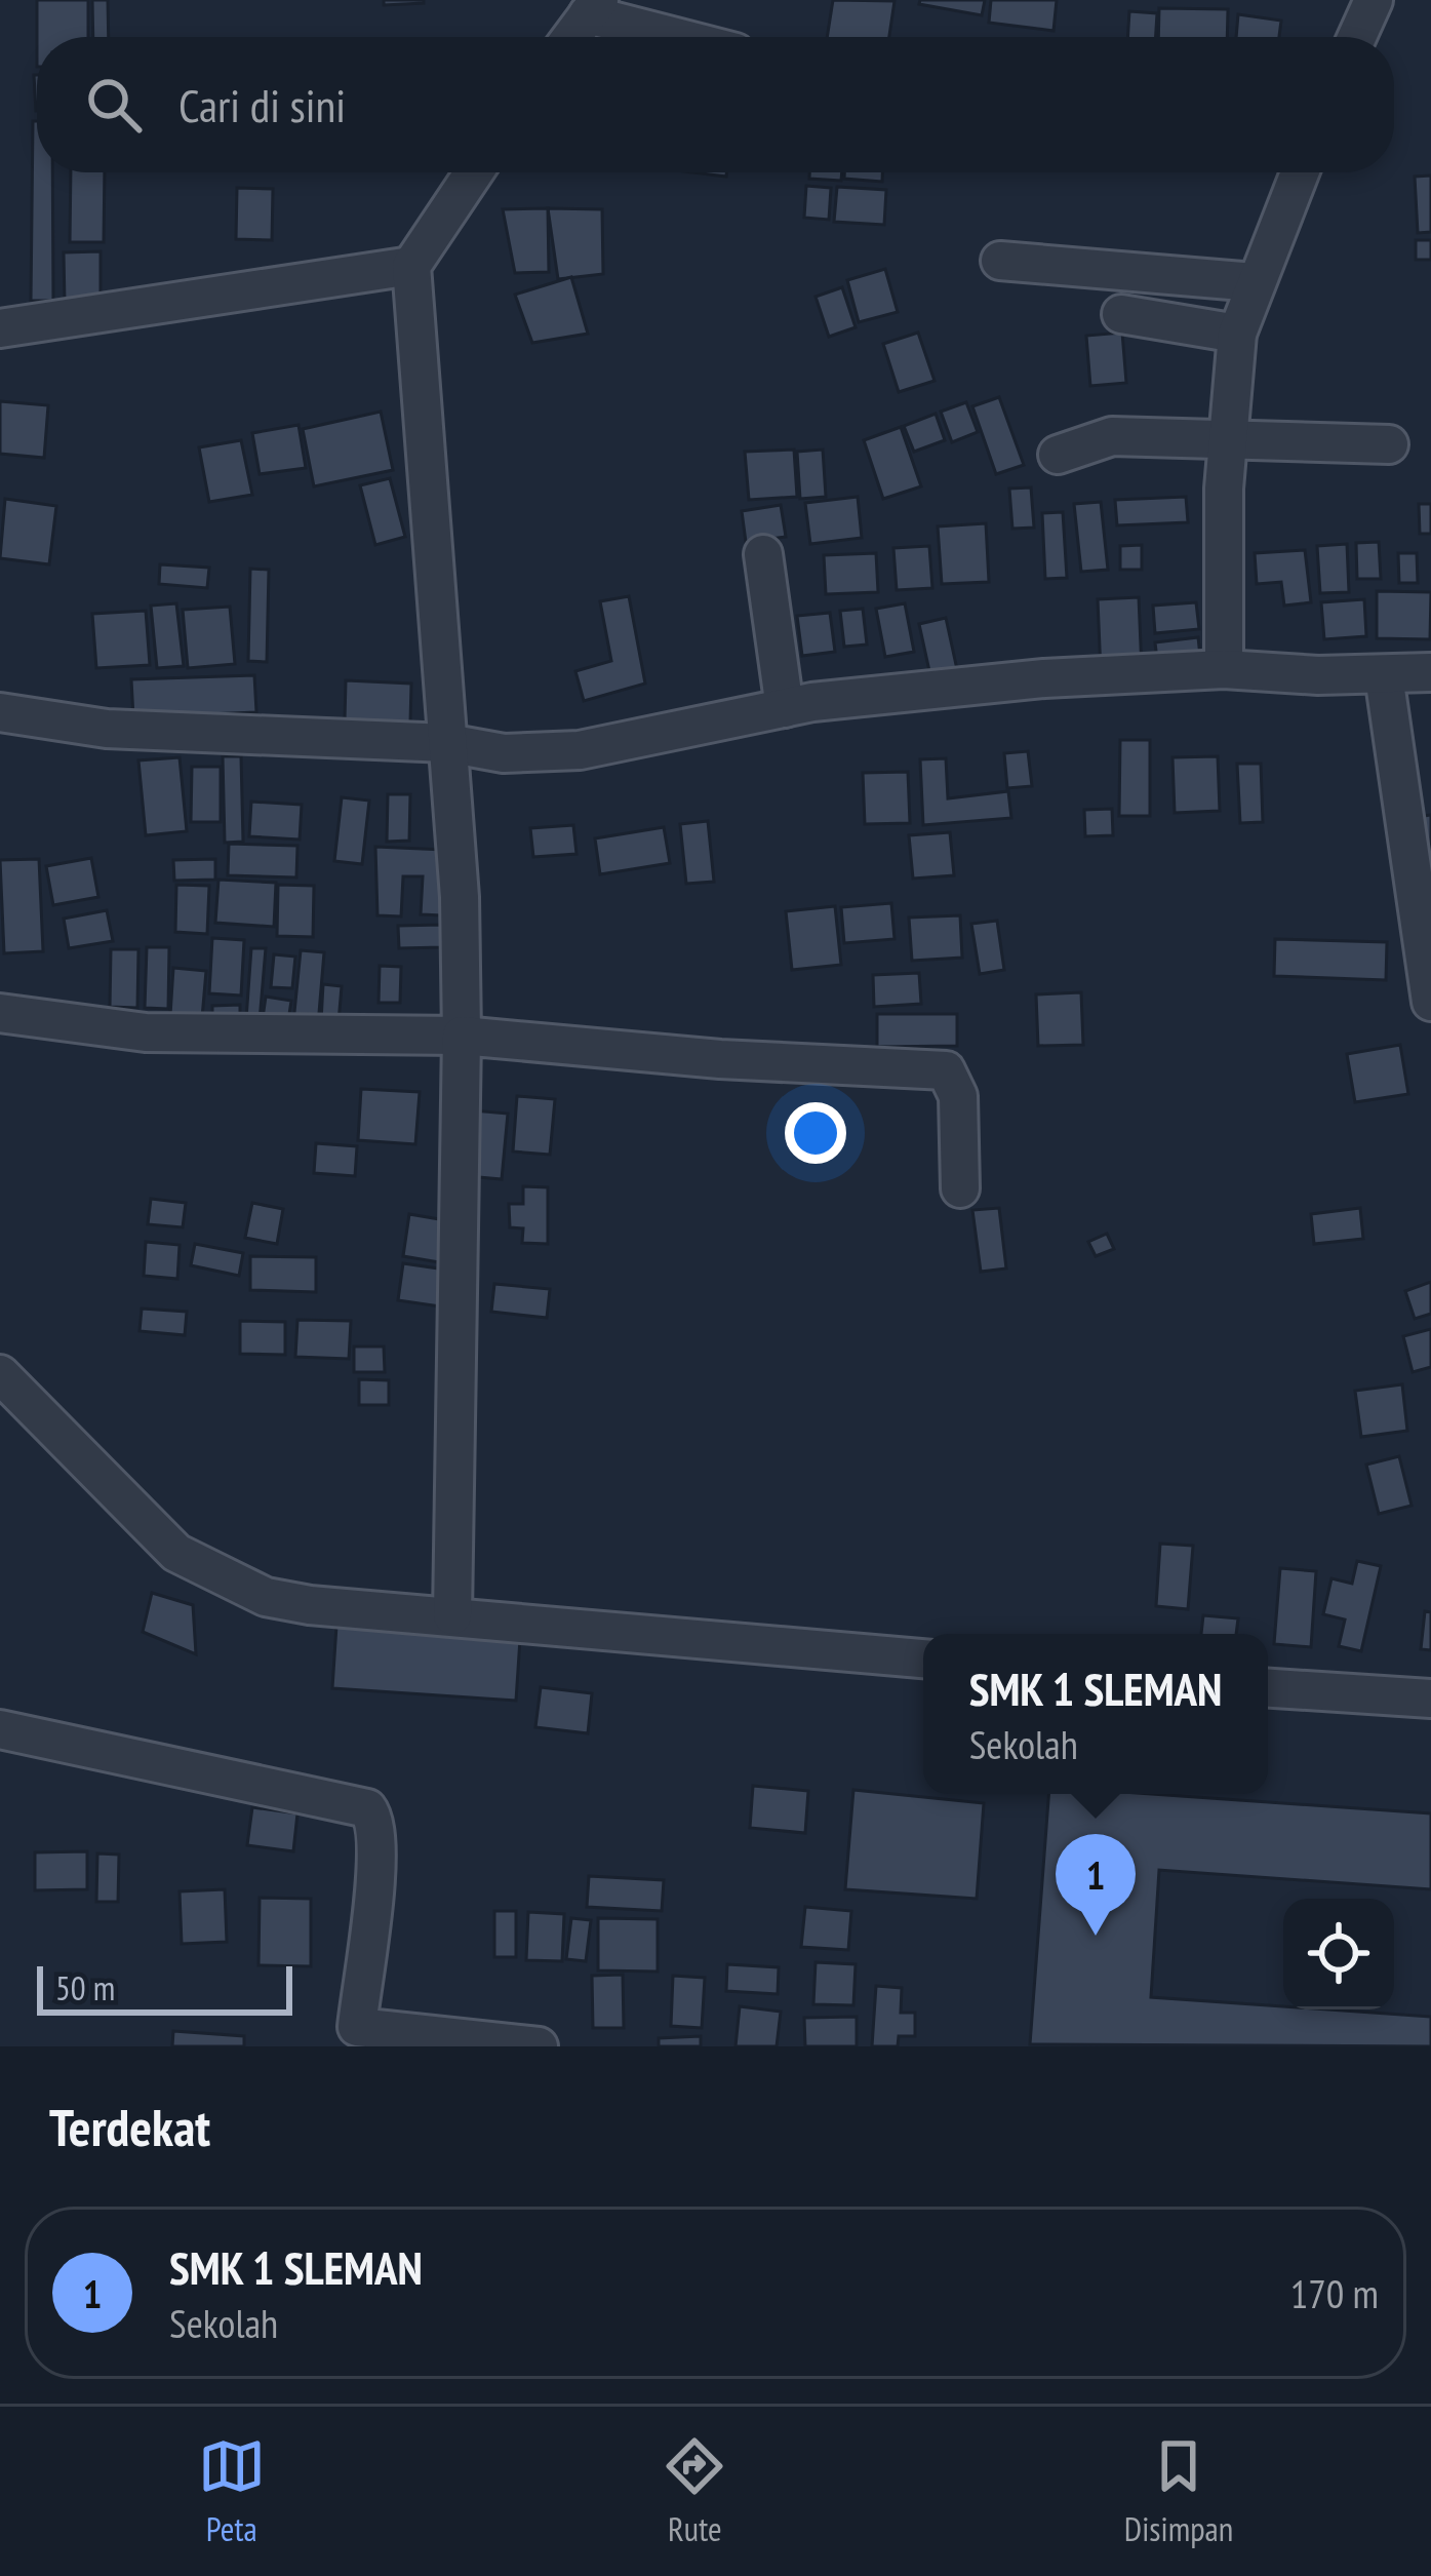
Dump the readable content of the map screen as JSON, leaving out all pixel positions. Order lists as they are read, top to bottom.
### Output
{
  "scale_bar": "50 m",
  "page": {
    "search": "Cari di sini",
    "popup": ["SMK 1 SLEMAN", "Sekolah"],
    "pins": "1",
    "scale": "50 m",
    "heading": "Terdekat",
    "list": [
      {
        "mark": "1",
        "name": "SMK 1 SLEMAN",
        "note": "Sekolah",
        "value": "170 m"
      }
    ],
    "nav": ["Peta", "Rute", "Disimpan"]
  }
}
